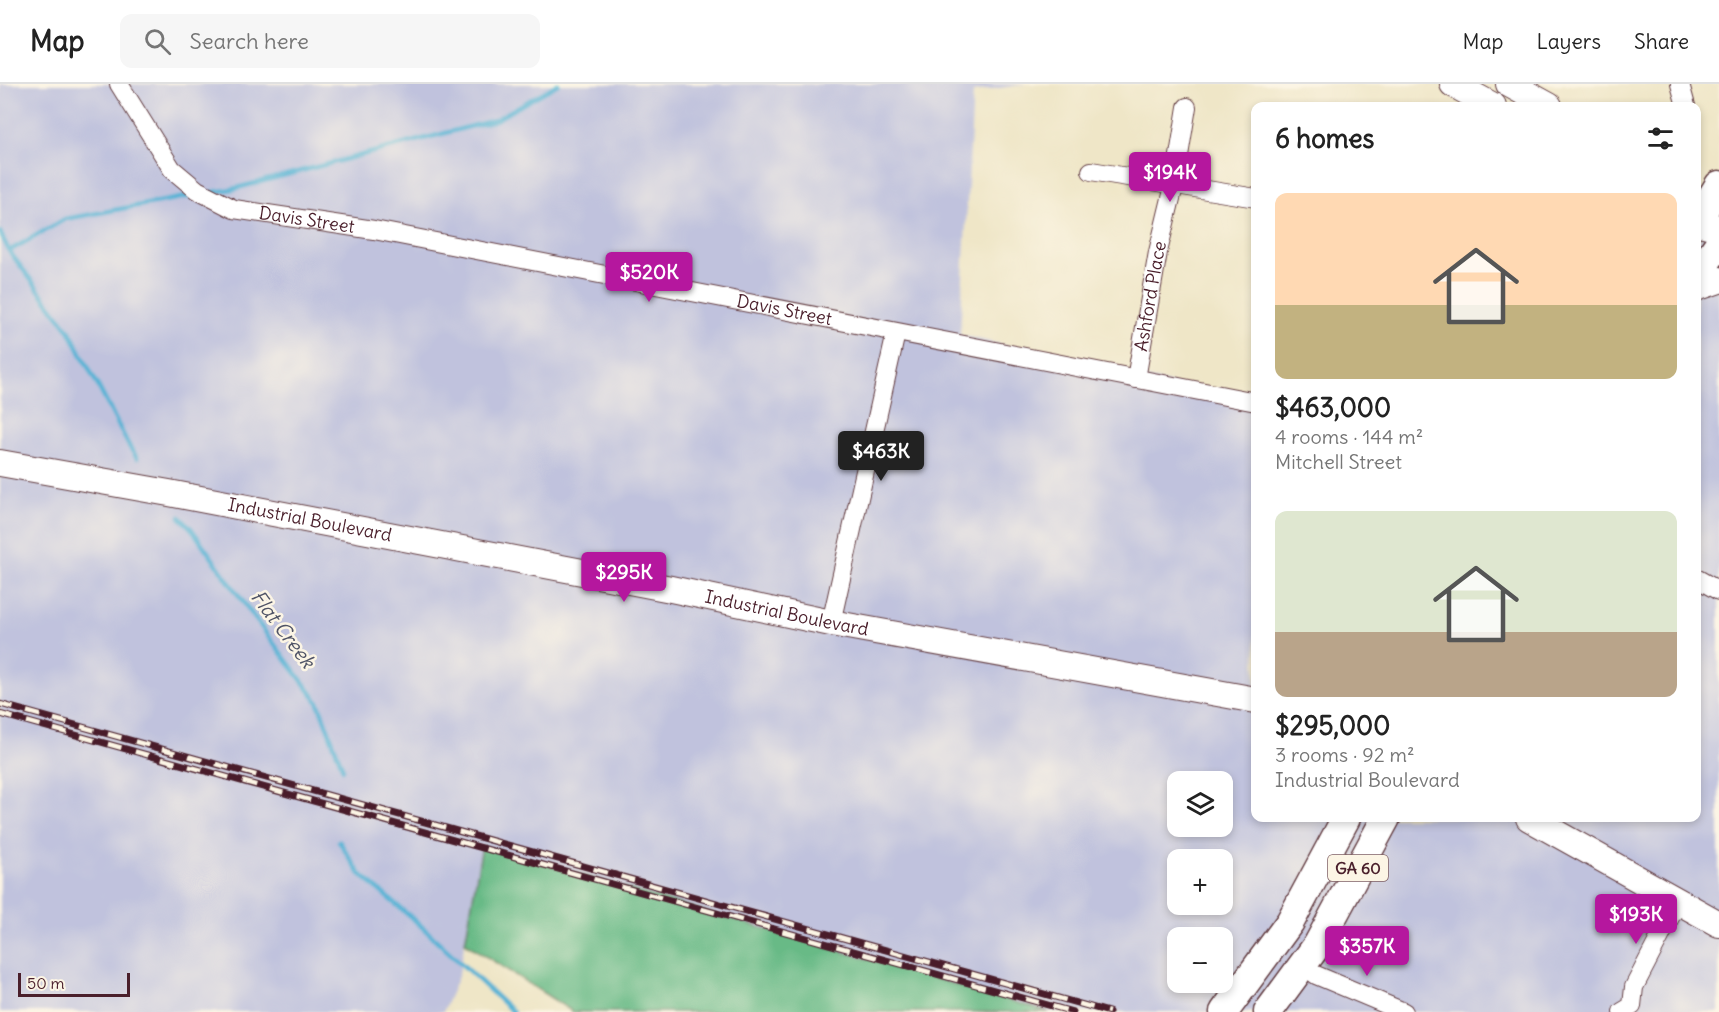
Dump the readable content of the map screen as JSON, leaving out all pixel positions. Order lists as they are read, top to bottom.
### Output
{
  "streets": {
    "main road": ["GA 60"],
    "street": ["Davis Street", "Ashford Place", "Industrial Boulevard"]
  },
  "crossings": [
    ["Davis Street", "Ashford Place"]
  ],
  "water": ["Flat Creek"],
  "scale_bar": "50 m",
  "page": {
    "header": "Map",
    "search": "Search here",
    "nav": ["Map", "Layers", "Share"],
    "heading": "6 homes",
    "price": [
      "$194K",
      "$520K",
      "$463K",
      "$295K",
      "$193K",
      "$357K"
    ],
    "list": [
      {
        "name": "$463,000",
        "note": "4 rooms · 144 m² · Mitchell Street"
      },
      {
        "name": "$295,000",
        "note": "3 rooms · 92 m² · Industrial Boulevard"
      }
    ],
    "map_buttons": ["+", "−"],
    "scale": "50 m"
  }
}
